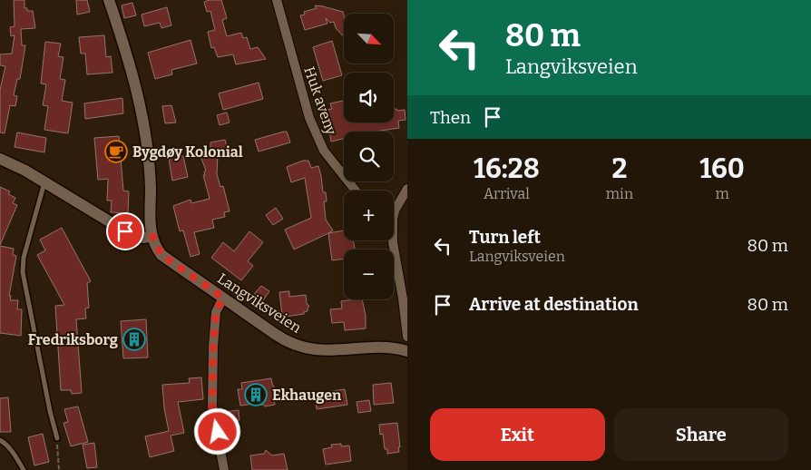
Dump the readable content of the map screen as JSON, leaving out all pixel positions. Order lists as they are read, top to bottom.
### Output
{
  "streets": {
    "street": ["Huk aveny", "Langviksveien"]
  },
  "places": {
    "cafe": ["Bygdøy Kolonial"],
    "building": ["Fredriksborg", "Ekhaugen"]
  },
  "north": "bottom right",
  "page": {
    "turn": ["80 m", "Langviksveien"],
    "map_buttons": ["+", "−"],
    "then": "Then",
    "eta": [
      "16:28",
      "Arrival",
      "2",
      "min",
      "160",
      "m"
    ],
    "list": [
      {
        "name": "Turn left",
        "note": "Langviksveien",
        "value": "80 m"
      },
      {
        "name": "Arrive at destination",
        "value": "80 m"
      }
    ],
    "buttons": ["Exit", "Share"]
  }
}
